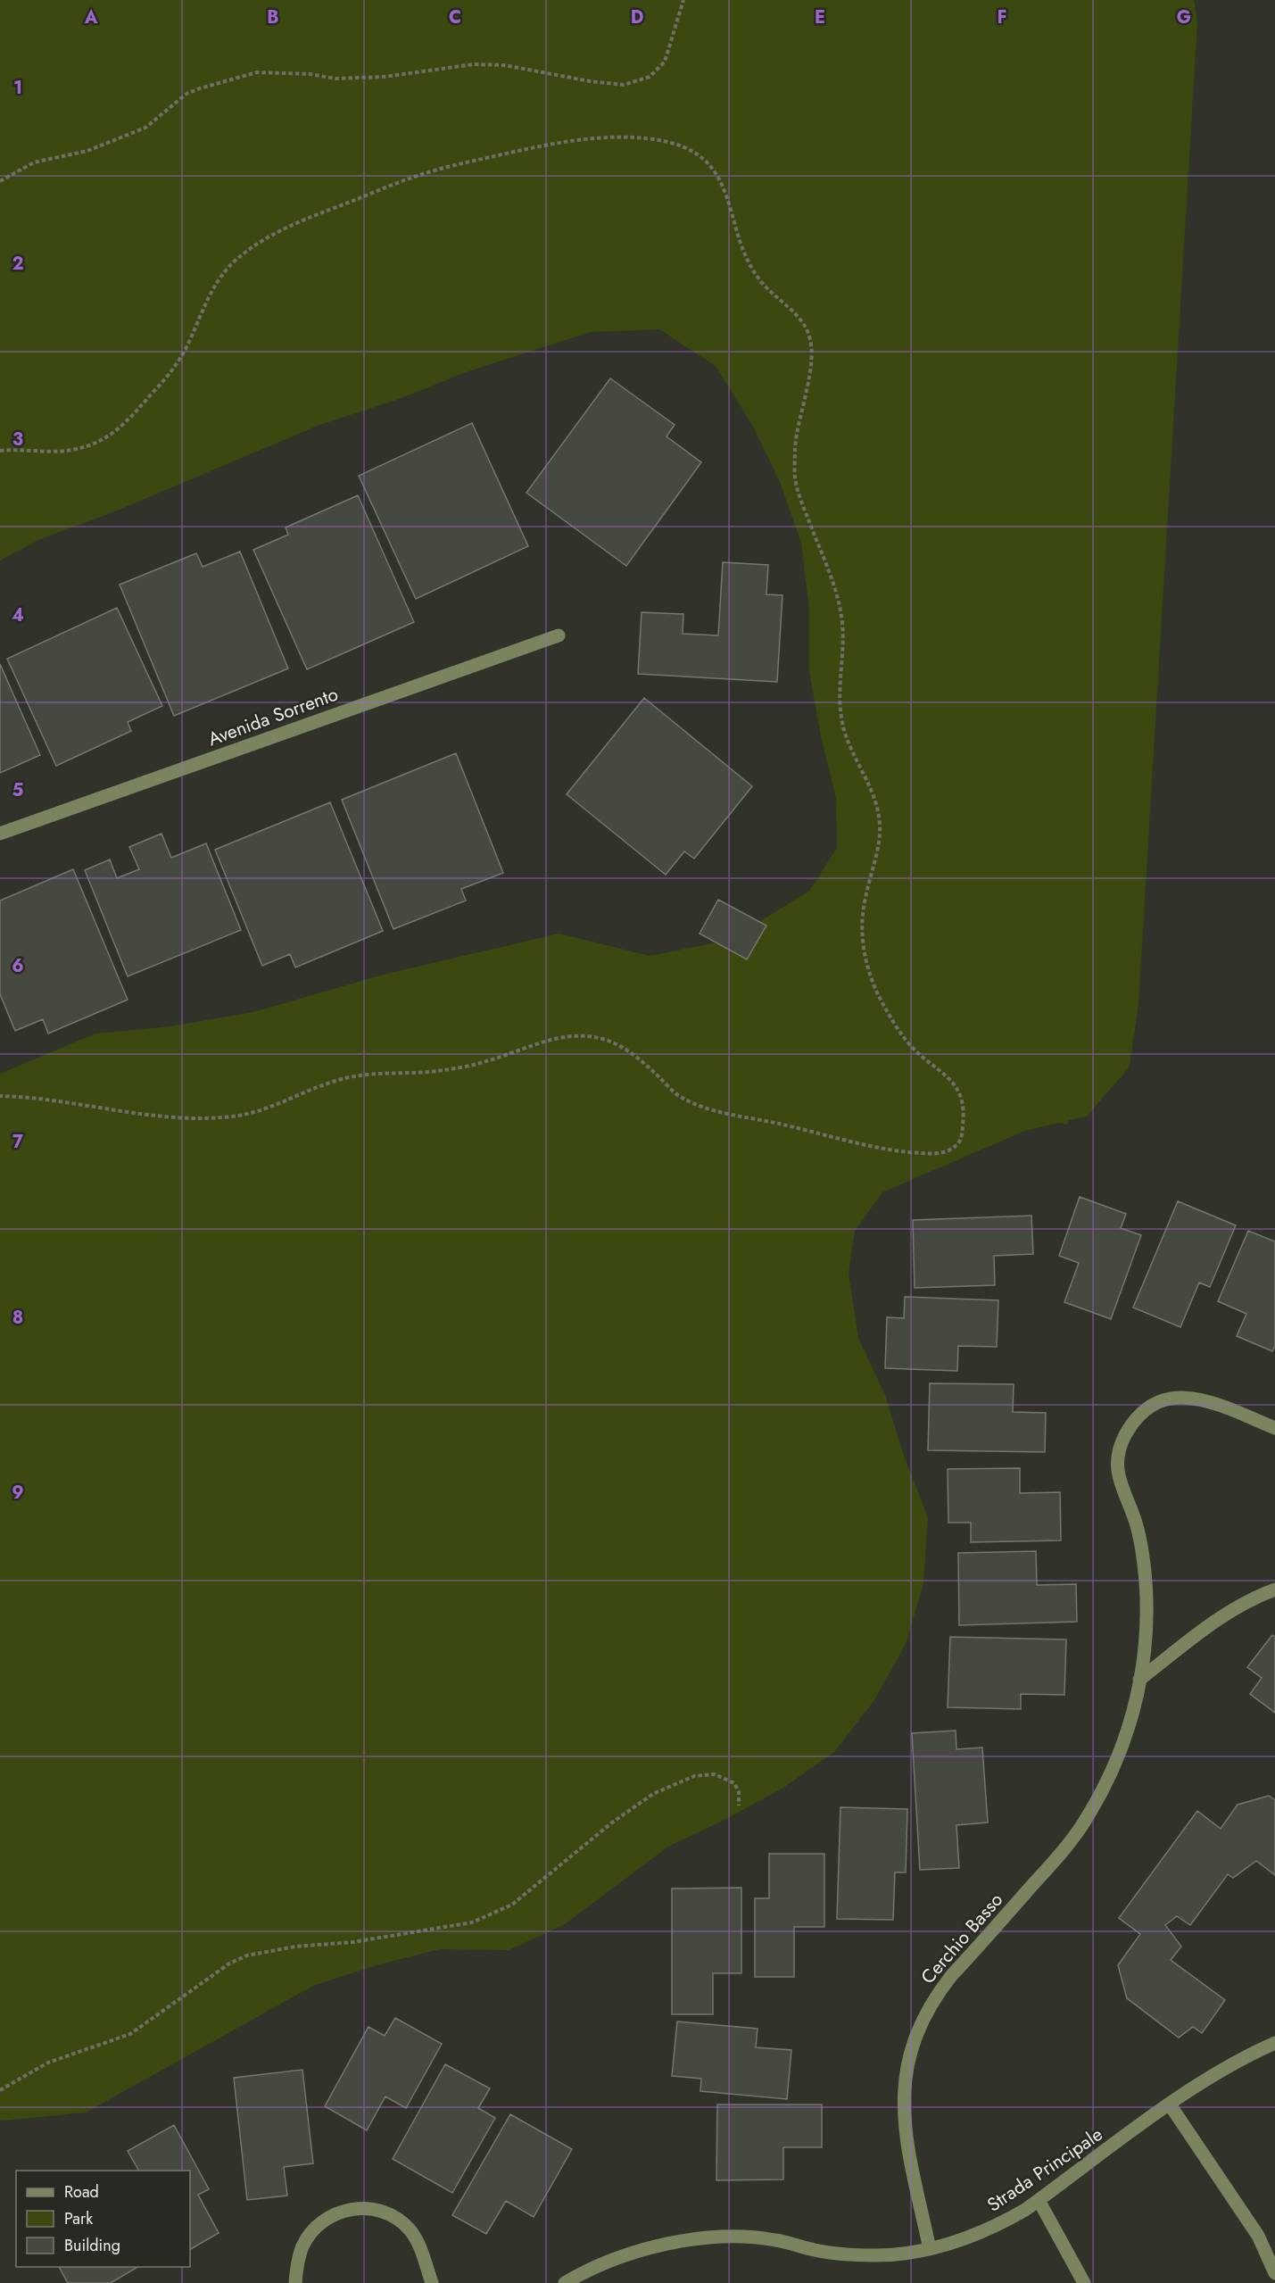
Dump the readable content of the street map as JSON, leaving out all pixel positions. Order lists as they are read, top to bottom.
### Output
{
  "streets": {
    "street": ["Avenida Sorrento", "Cerchio Basso", "Strada Principale"]
  },
  "crossings": [
    ["Cerchio Basso", "Strada Principale"]
  ],
  "legend": ["Road", "Park", "Building"],
  "grid": {
    "columns": [
      "A",
      "B",
      "C",
      "D",
      "E",
      "F",
      "G"
    ],
    "rows": [
      "1",
      "2",
      "3",
      "4",
      "5",
      "6",
      "7",
      "8",
      "9"
    ]
  }
}
